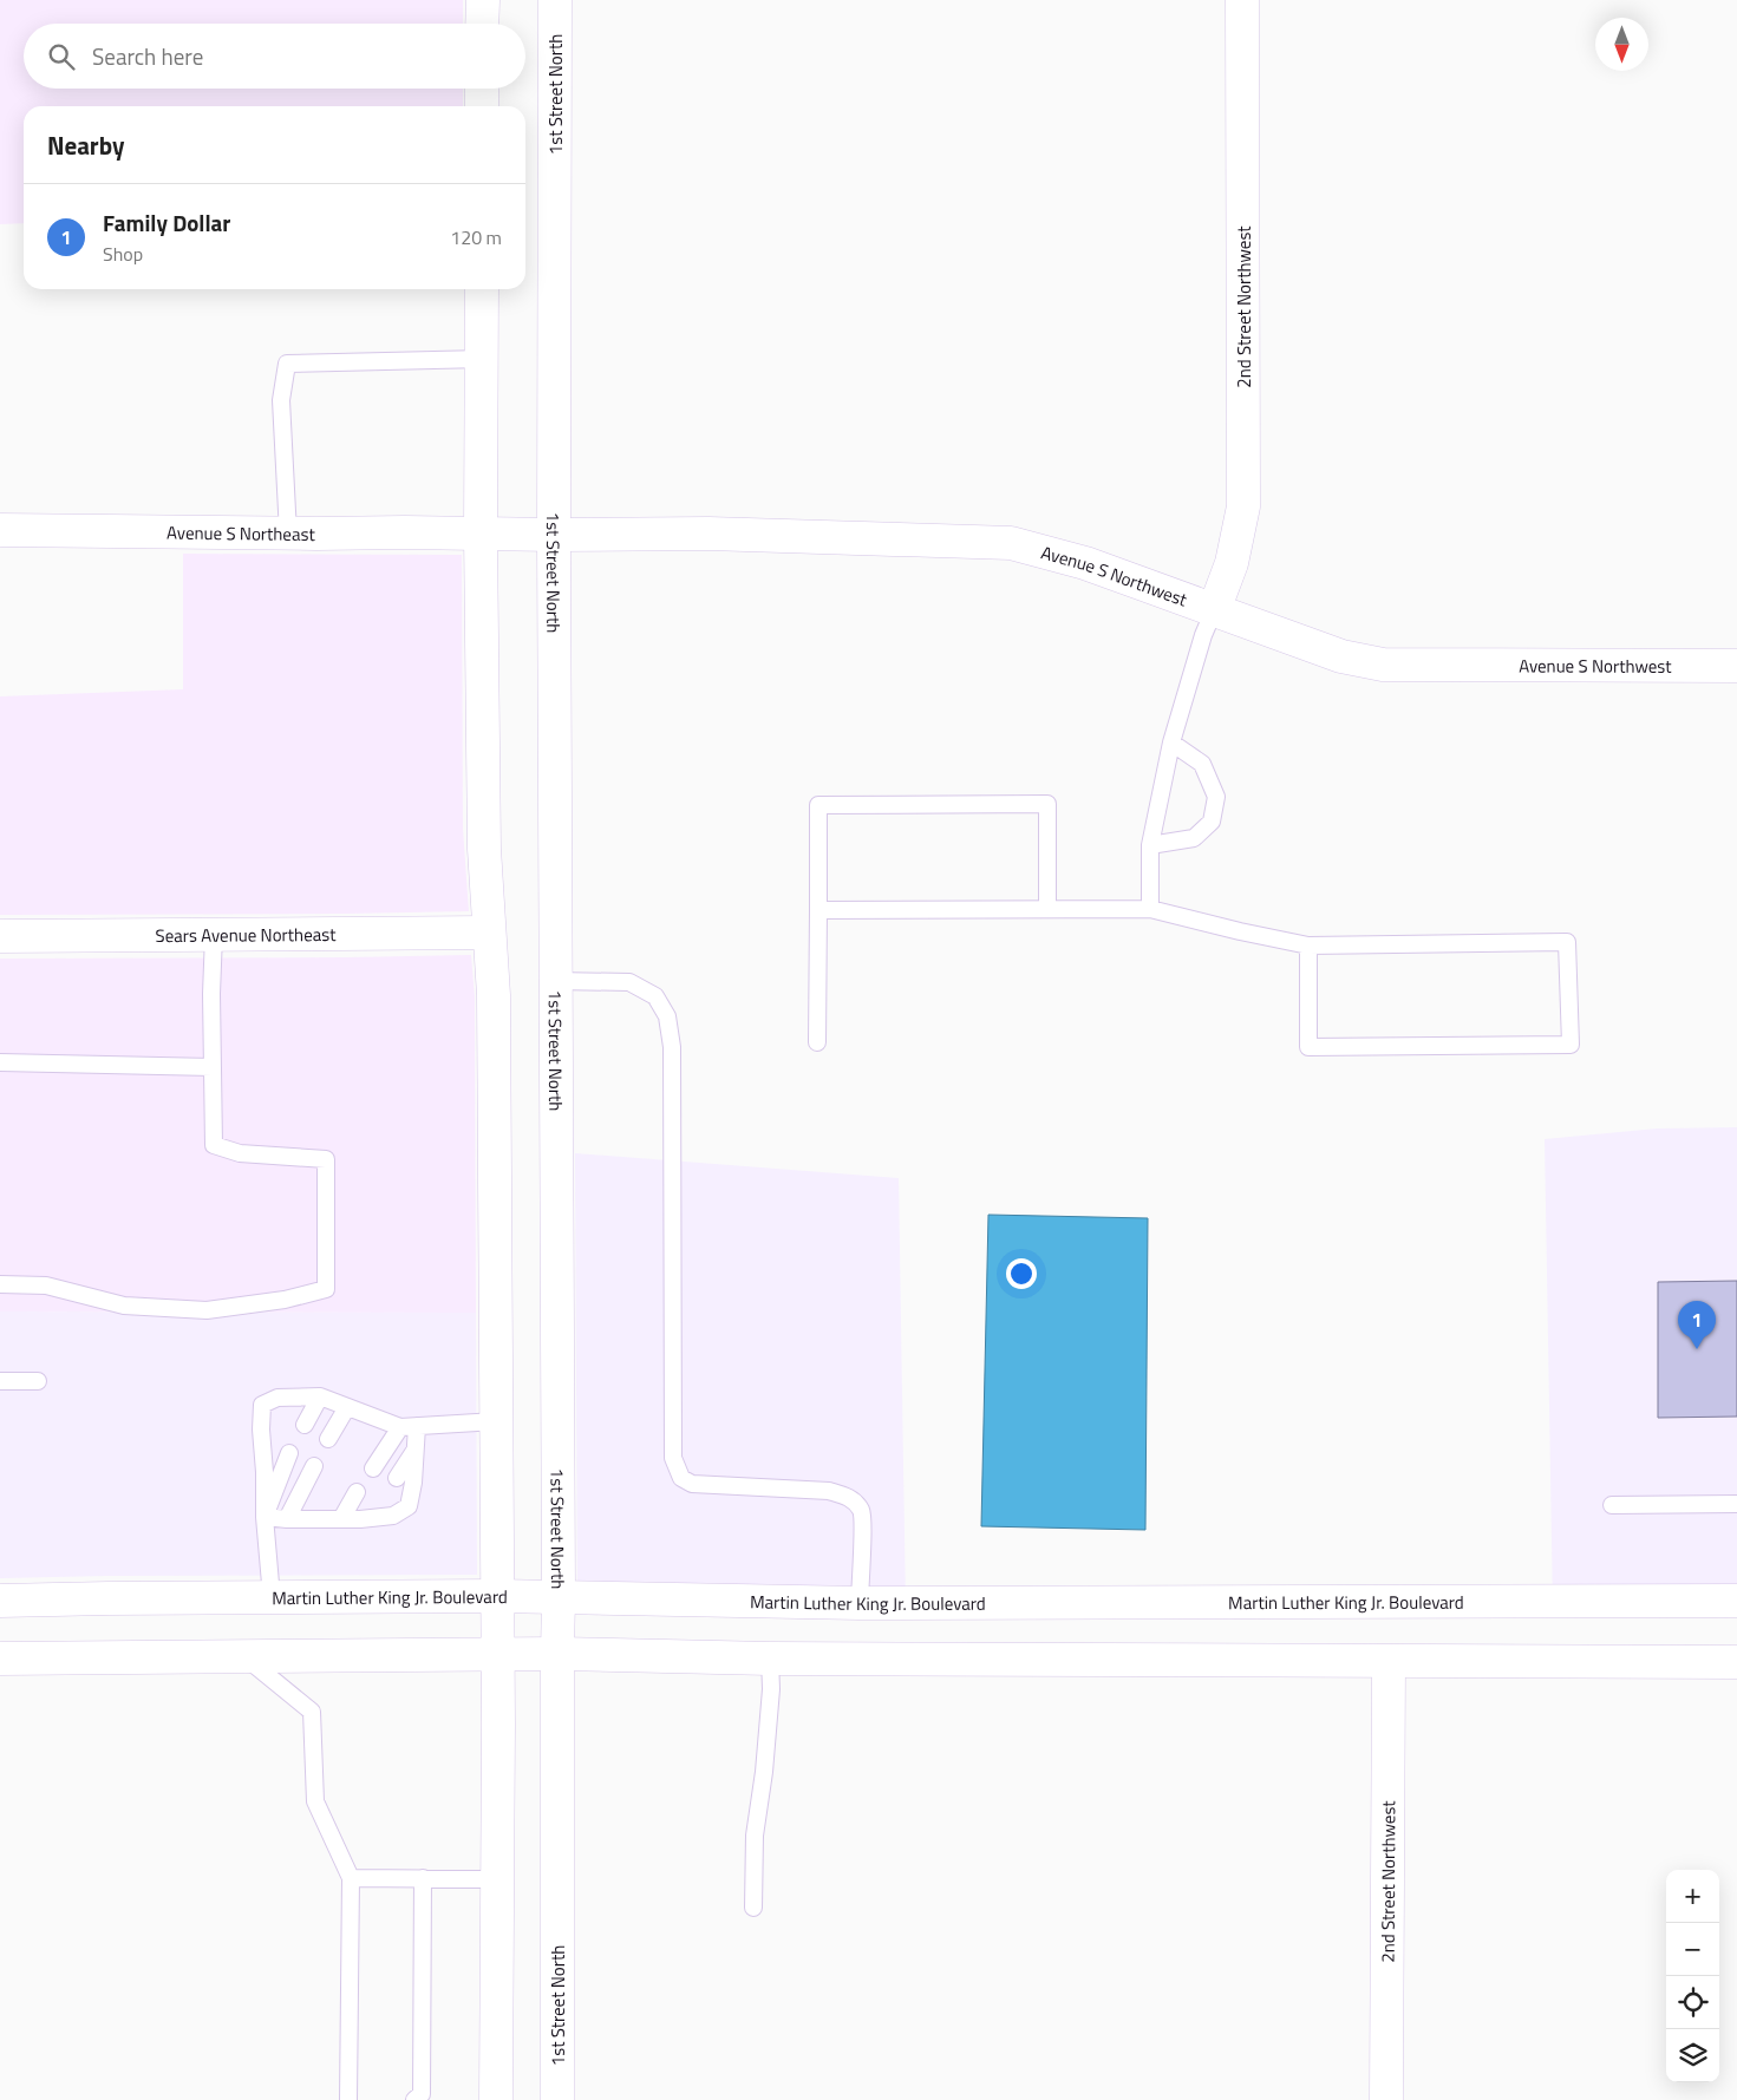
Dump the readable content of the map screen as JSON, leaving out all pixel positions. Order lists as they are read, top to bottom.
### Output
{
  "streets": {
    "main road": [
      "1st Street North",
      "2nd Street Northwest",
      "Avenue S Northeast",
      "Avenue S Northwest",
      "Sears Avenue Northeast",
      "Martin Luther King Jr. Boulevard"
    ]
  },
  "crossings": [
    ["1st Street North", "Avenue S Northwest"],
    ["1st Street North", "Martin Luther King Jr. Boulevard"],
    ["2nd Street Northwest", "Avenue S Northwest"],
    ["Avenue S Northeast", "Avenue S Northwest"]
  ],
  "north": "bottom",
  "page": {
    "search": "Search here",
    "heading": "Nearby",
    "list": [
      {
        "mark": "1",
        "name": "Family Dollar",
        "note": "Shop",
        "value": "120 m"
      }
    ],
    "pins": "1",
    "map_buttons": ["+", "−"]
  }
}
